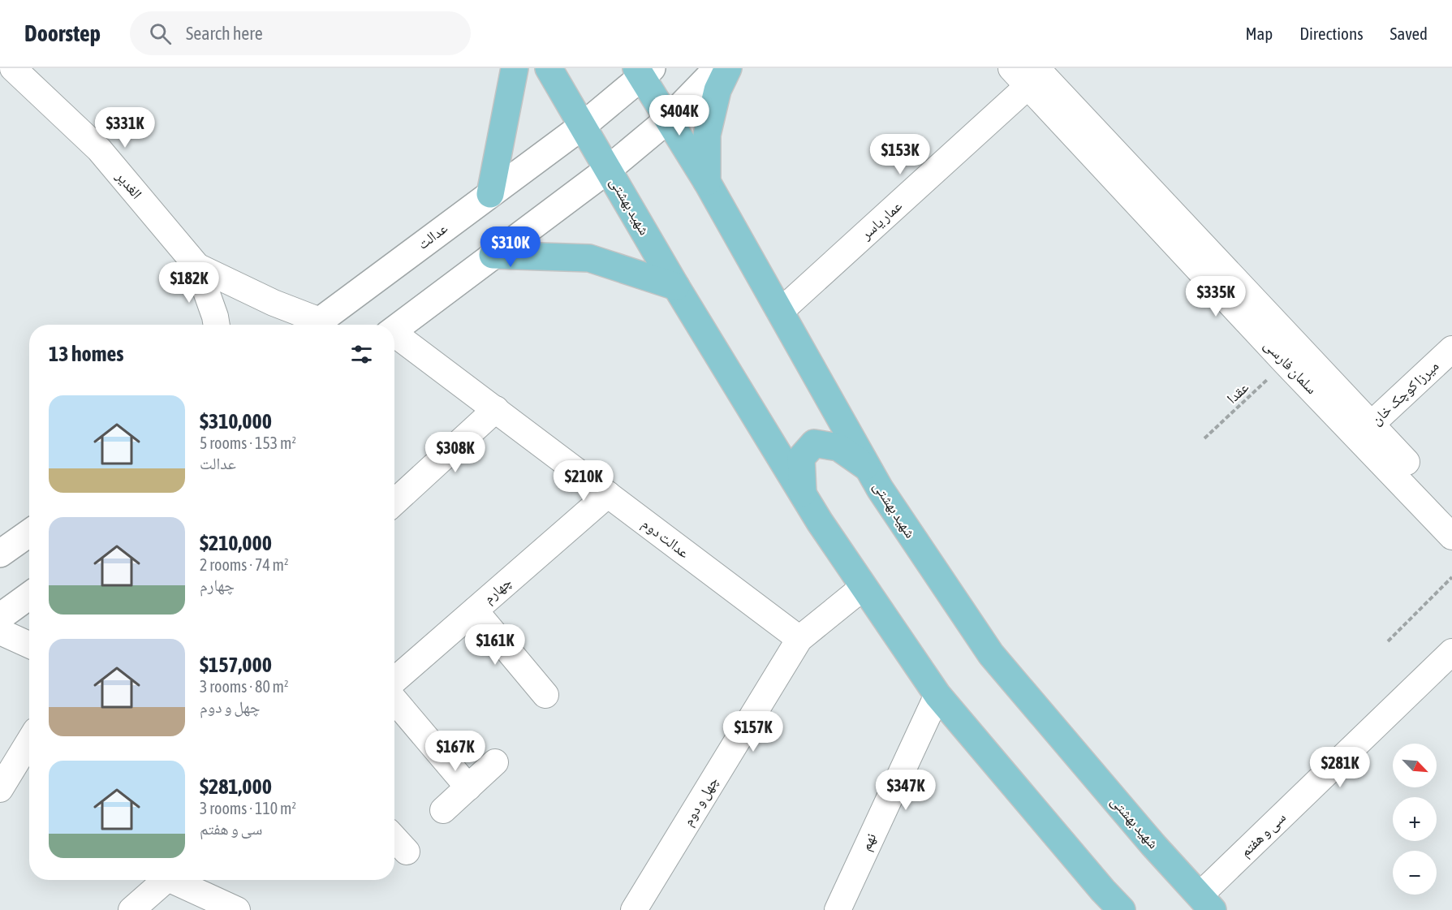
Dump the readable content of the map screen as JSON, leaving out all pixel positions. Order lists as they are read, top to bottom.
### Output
{
  "streets": {
    "main road": ["شهید بهشتی"],
    "street": [
      "الغدیر",
      "عمار یاسر",
      "عدالت",
      "سلمان فارسی",
      "میرزا کوچک خان",
      "عدالت دوم",
      "چهارم",
      "چهل و دوم",
      "سی و هفتم",
      "نهم"
    ],
    "path": ["عقدا"]
  },
  "crossings": [
    ["شهید بهشتی", "عمار یاسر"],
    ["شهید بهشتی", "عدالت"],
    ["شهید بهشتی", "چهل و دوم"],
    ["شهید بهشتی", "سی و هفتم"],
    ["شهید بهشتی", "نهم"],
    ["عمار یاسر", "سلمان فارسی"],
    ["سلمان فارسی", "عقدا"],
    ["سلمان فارسی", "میرزا کوچک خان"],
    ["عدالت دوم", "چهارم"],
    ["عدالت دوم", "چهل و دوم"]
  ],
  "north": "bottom right",
  "page": {
    "header": "Doorstep",
    "search": "Search here",
    "nav": ["Map", "Directions", "Saved"],
    "price": [
      "$404K",
      "$331K",
      "$153K",
      "$310K",
      "$182K",
      "$335K",
      "$308K",
      "$210K",
      "$161K",
      "$157K",
      "$167K",
      "$281K",
      "$347K"
    ],
    "heading": "13 homes",
    "list": [
      {
        "name": "$310,000",
        "note": "5 rooms · 153 m² · عدالت"
      },
      {
        "name": "$210,000",
        "note": "2 rooms · 74 m² · چهارم"
      },
      {
        "name": "$157,000",
        "note": "3 rooms · 80 m² · چهل و دوم"
      },
      {
        "name": "$281,000",
        "note": "3 rooms · 110 m² · سی و هفتم"
      }
    ],
    "map_buttons": ["+", "−"]
  }
}
